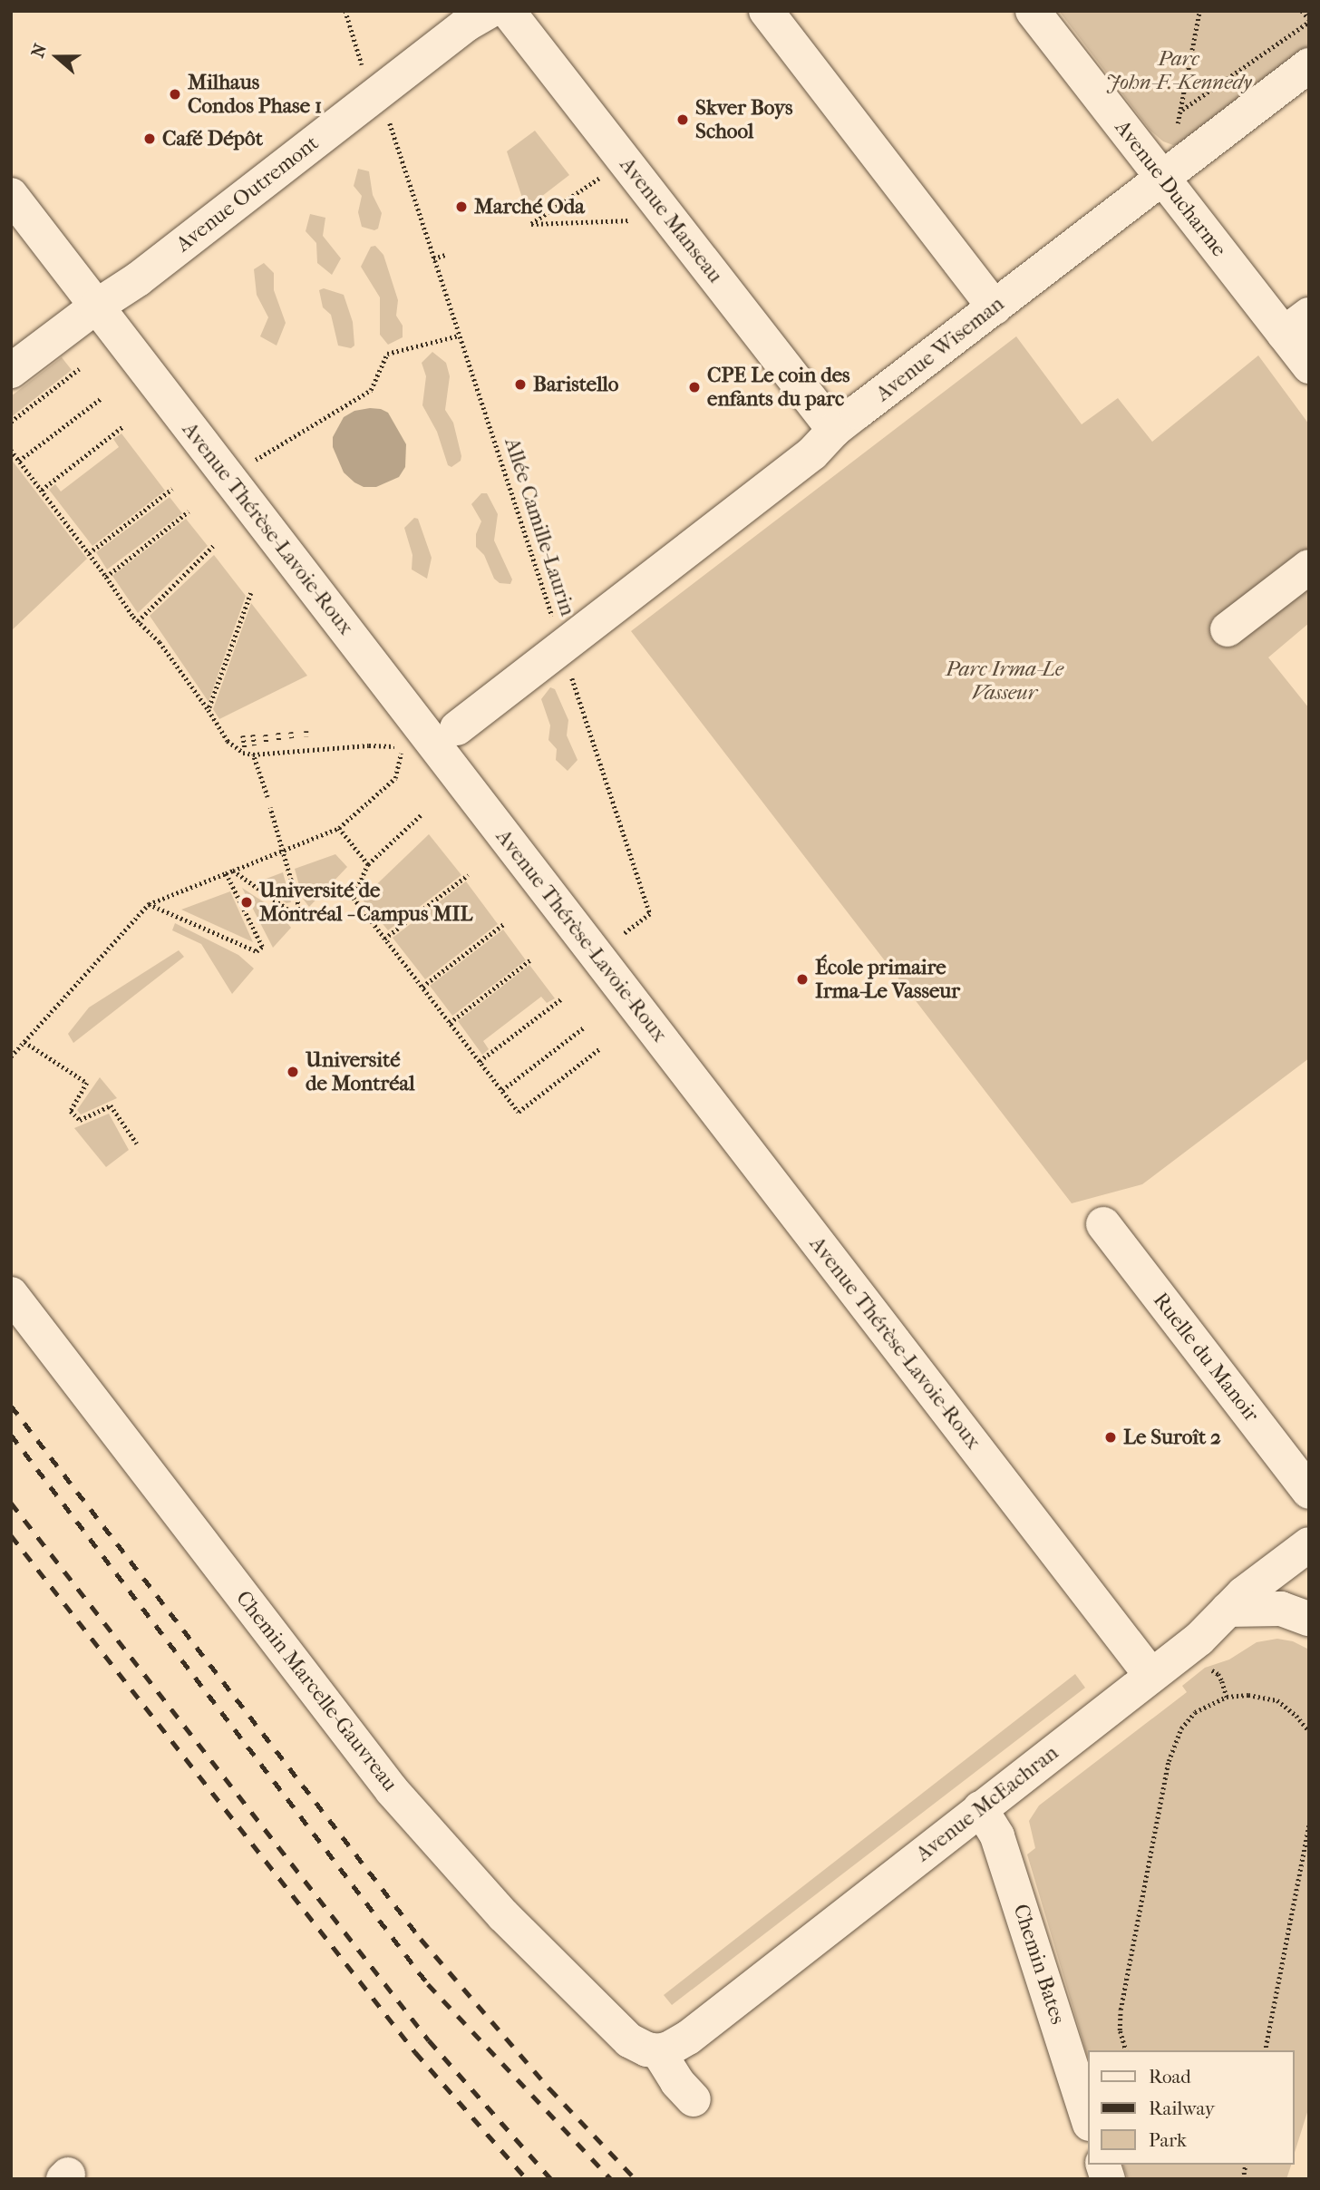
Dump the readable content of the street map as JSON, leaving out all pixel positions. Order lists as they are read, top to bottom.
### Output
{
  "streets": {
    "street": [
      "Avenue Ducharme",
      "Avenue Outremont",
      "Avenue Manseau",
      "Avenue Wiseman",
      "Avenue Thérèse-Lavoie-Roux",
      "Ruelle du Manoir",
      "Chemin Marcelle-Gauvreau",
      "Avenue McEachran",
      "Chemin Bates"
    ],
    "path": ["Allée Camille-Laurin"]
  },
  "crossings": [
    ["Avenue Ducharme", "Avenue Wiseman"],
    ["Avenue Outremont", "Avenue Thérèse-Lavoie-Roux"],
    ["Avenue Manseau", "Avenue Wiseman"],
    ["Avenue Wiseman", "Allée Camille-Laurin"],
    ["Avenue Thérèse-Lavoie-Roux", "Avenue McEachran"],
    ["Chemin Marcelle-Gauvreau", "Avenue McEachran"],
    ["Avenue McEachran", "Chemin Bates"]
  ],
  "parks": ["Parc John-F.-Kennedy", "Parc Irma-Le Vasseur"],
  "places": [
    "Milhaus Condos Phase 1",
    "Skver Boys School",
    "Café Dépôt",
    "Marché Oda",
    "Baristello",
    "CPE Le coin des enfants du parc",
    "Université de Montréal - Campus MIL",
    "École primaire Irma-Le Vasseur",
    "Université de Montréal",
    "Le Suroît 2"
  ],
  "legend": ["Road", "Railway", "Park"],
  "north": "left"
}
